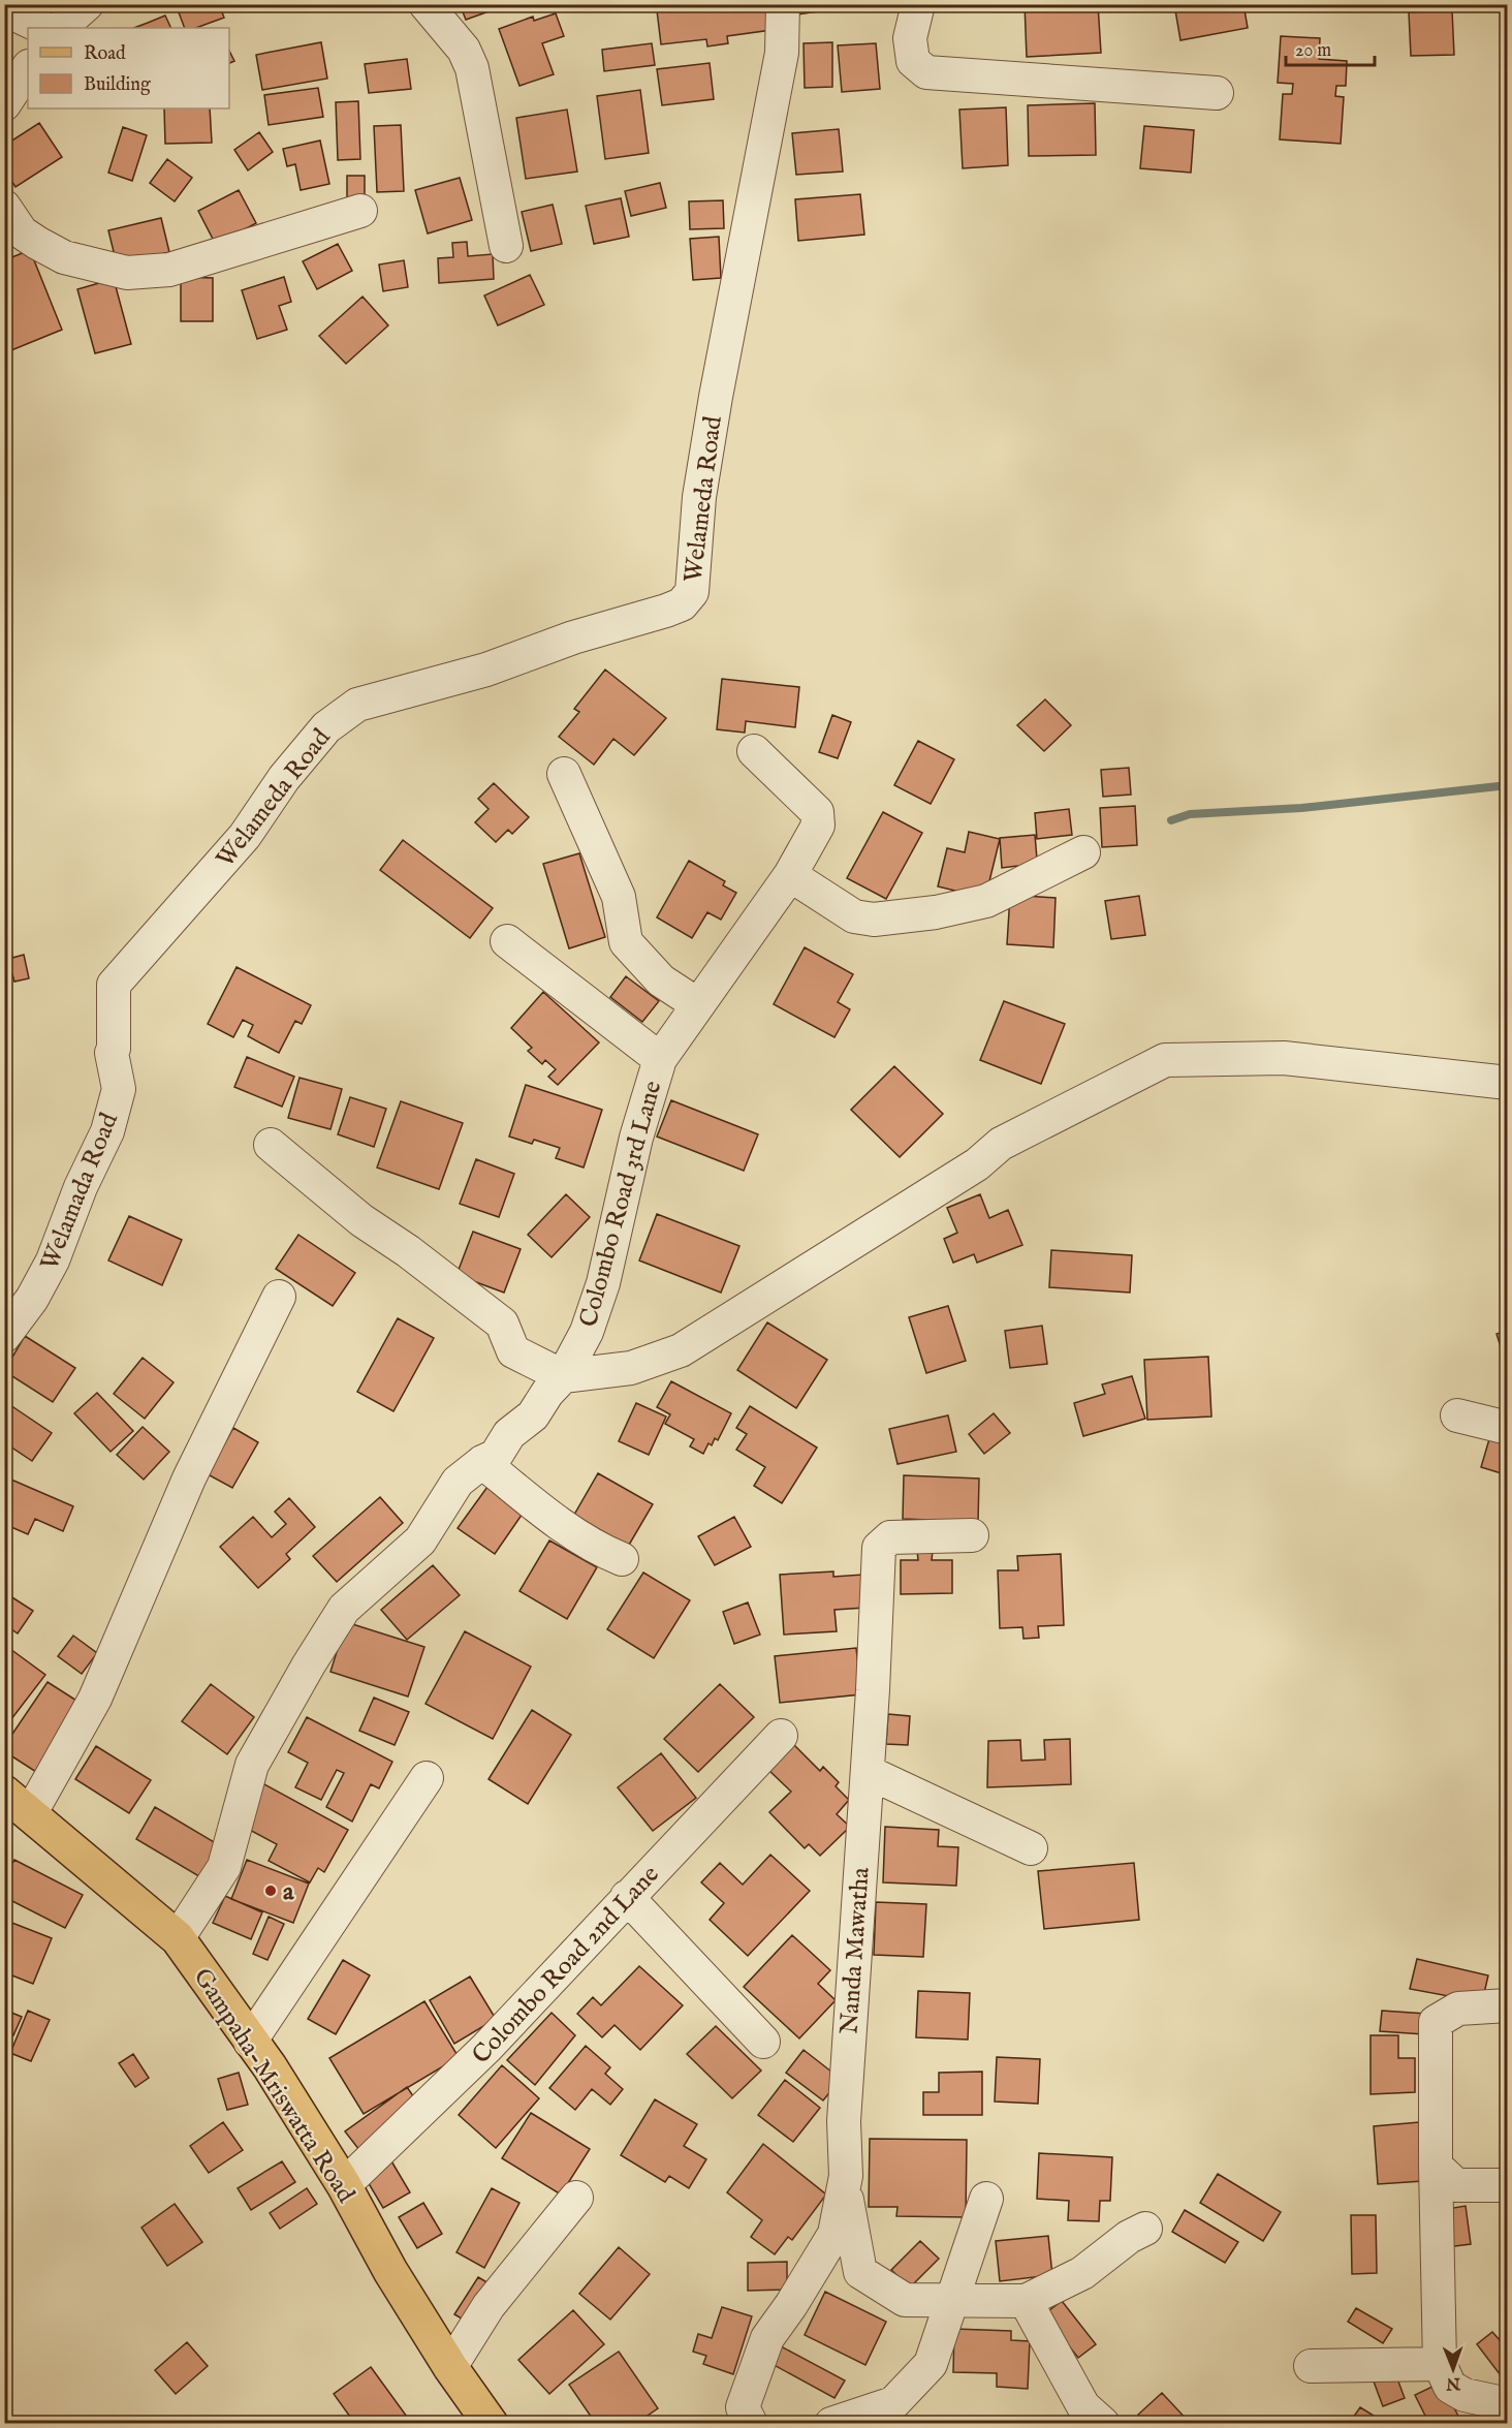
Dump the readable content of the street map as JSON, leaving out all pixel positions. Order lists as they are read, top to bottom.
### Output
{
  "streets": {
    "main road": ["Gampaha-Mriswatta Road"],
    "street": [
      "Welameda Road",
      "Welamada Road",
      "Colombo Road 3rd Lane",
      "Nanda Mawatha",
      "Colombo Road 2nd Lane"
    ]
  },
  "crossings": [
    ["Welameda Road", "Welamada Road"],
    ["Colombo Road 3rd Lane", "Gampaha-Mriswatta Road"],
    ["Colombo Road 2nd Lane", "Gampaha-Mriswatta Road"]
  ],
  "places": ["a"],
  "legend": ["Road", "Building"],
  "scale_bar": "20 m",
  "north": "bottom"
}
